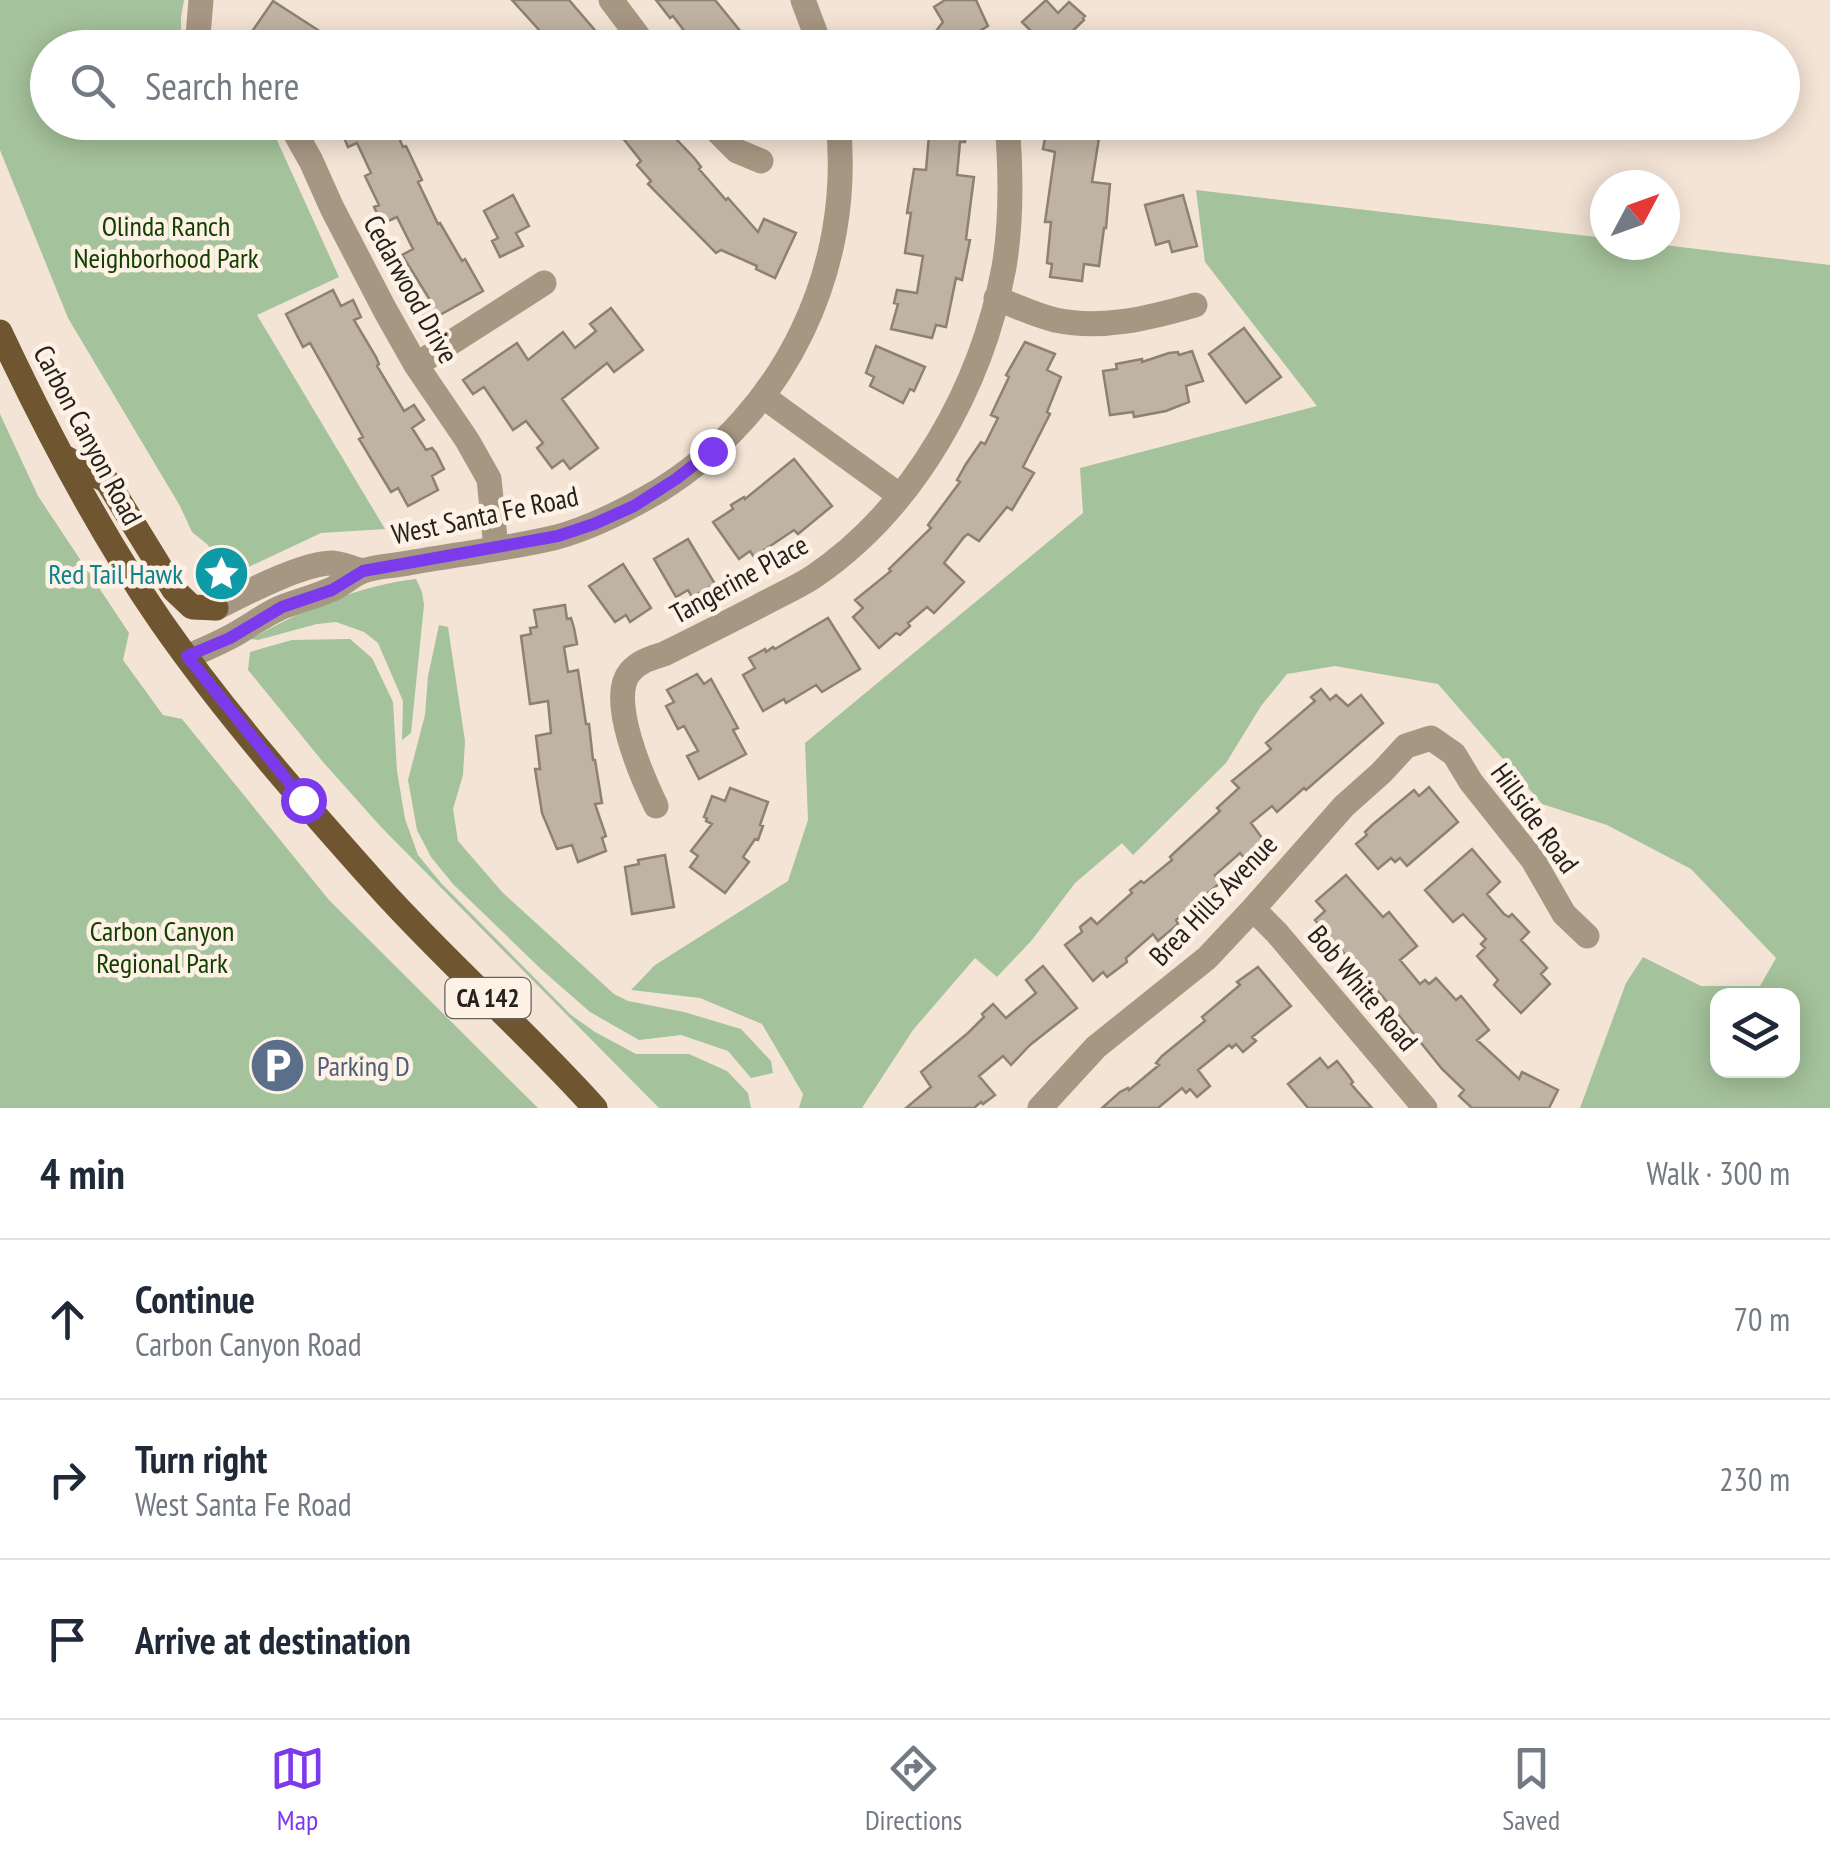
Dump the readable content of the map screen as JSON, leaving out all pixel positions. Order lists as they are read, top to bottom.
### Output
{
  "streets": {
    "main road": ["Carbon Canyon Road", "CA 142"],
    "street": [
      "Cedarwood Drive",
      "West Santa Fe Road",
      "Tangerine Place",
      "Hillside Road",
      "Brea Hills Avenue",
      "Bob White Road"
    ]
  },
  "crossings": [
    ["Cedarwood Drive", "West Santa Fe Road"],
    ["Carbon Canyon Road", "West Santa Fe Road"],
    ["Hillside Road", "Brea Hills Avenue"],
    ["Brea Hills Avenue", "Bob White Road"]
  ],
  "parks": ["Olinda Ranch Neighborhood Park", "Carbon Canyon Regional Park"],
  "places": {
    "place": ["Red Tail Hawk"],
    "parking": ["Parking D"]
  },
  "north": "top right",
  "page": {
    "search": "Search here",
    "heading": ["4 min", "Walk · 300 m"],
    "list": [
      ["Continue", "Carbon Canyon Road", "70 m"],
      ["Turn right", "West Santa Fe Road", "230 m"],
      "Arrive at destination"
    ],
    "nav": ["Map", "Directions", "Saved"]
  }
}
